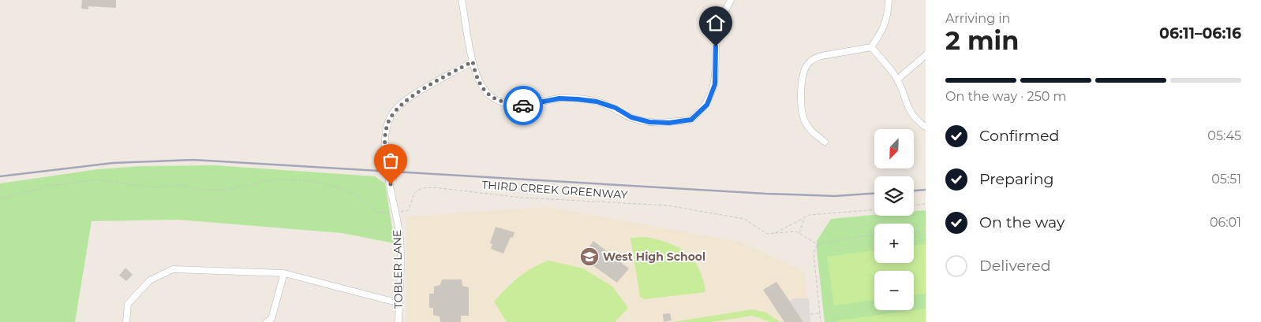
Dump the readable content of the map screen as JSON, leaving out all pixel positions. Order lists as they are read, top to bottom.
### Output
{
  "streets": {
    "street": ["TOBLER LANE"],
    "path": ["THIRD CREEK GREENWAY"]
  },
  "crossings": [
    ["THIRD CREEK GREENWAY", "TOBLER LANE"]
  ],
  "places": {
    "school or university": ["West High School"]
  },
  "north": "bottom left",
  "page": {
    "heading": ["2 min", "Arriving in", "06:11–06:16"],
    "bar": "On the way · 250 m",
    "list": [
      ["Confirmed", "05:45"],
      ["Preparing", "05:51"],
      ["On the way", "06:01"],
      "Delivered"
    ],
    "map_buttons": ["+", "−"]
  }
}
